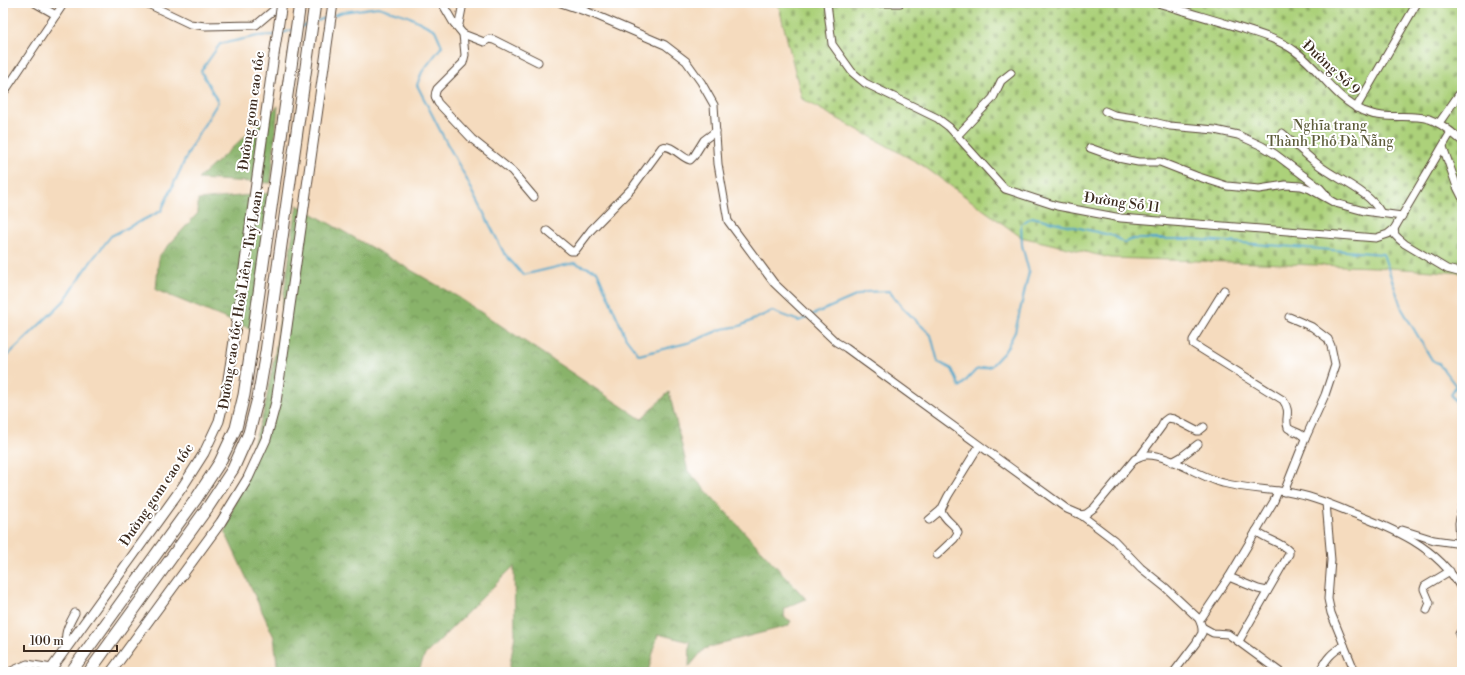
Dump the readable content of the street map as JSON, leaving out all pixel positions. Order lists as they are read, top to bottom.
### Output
{
  "streets": {
    "highway": ["Đường cao tốc Hoà Liên - Tuý Loan"],
    "main road": ["Đường gom cao tốc"],
    "street": ["Đường Số 9", "Đường Số 11"]
  },
  "parks": ["Nghĩa trang Thành Phố Đà Nẵng"],
  "scale_bar": "100 m"
}
